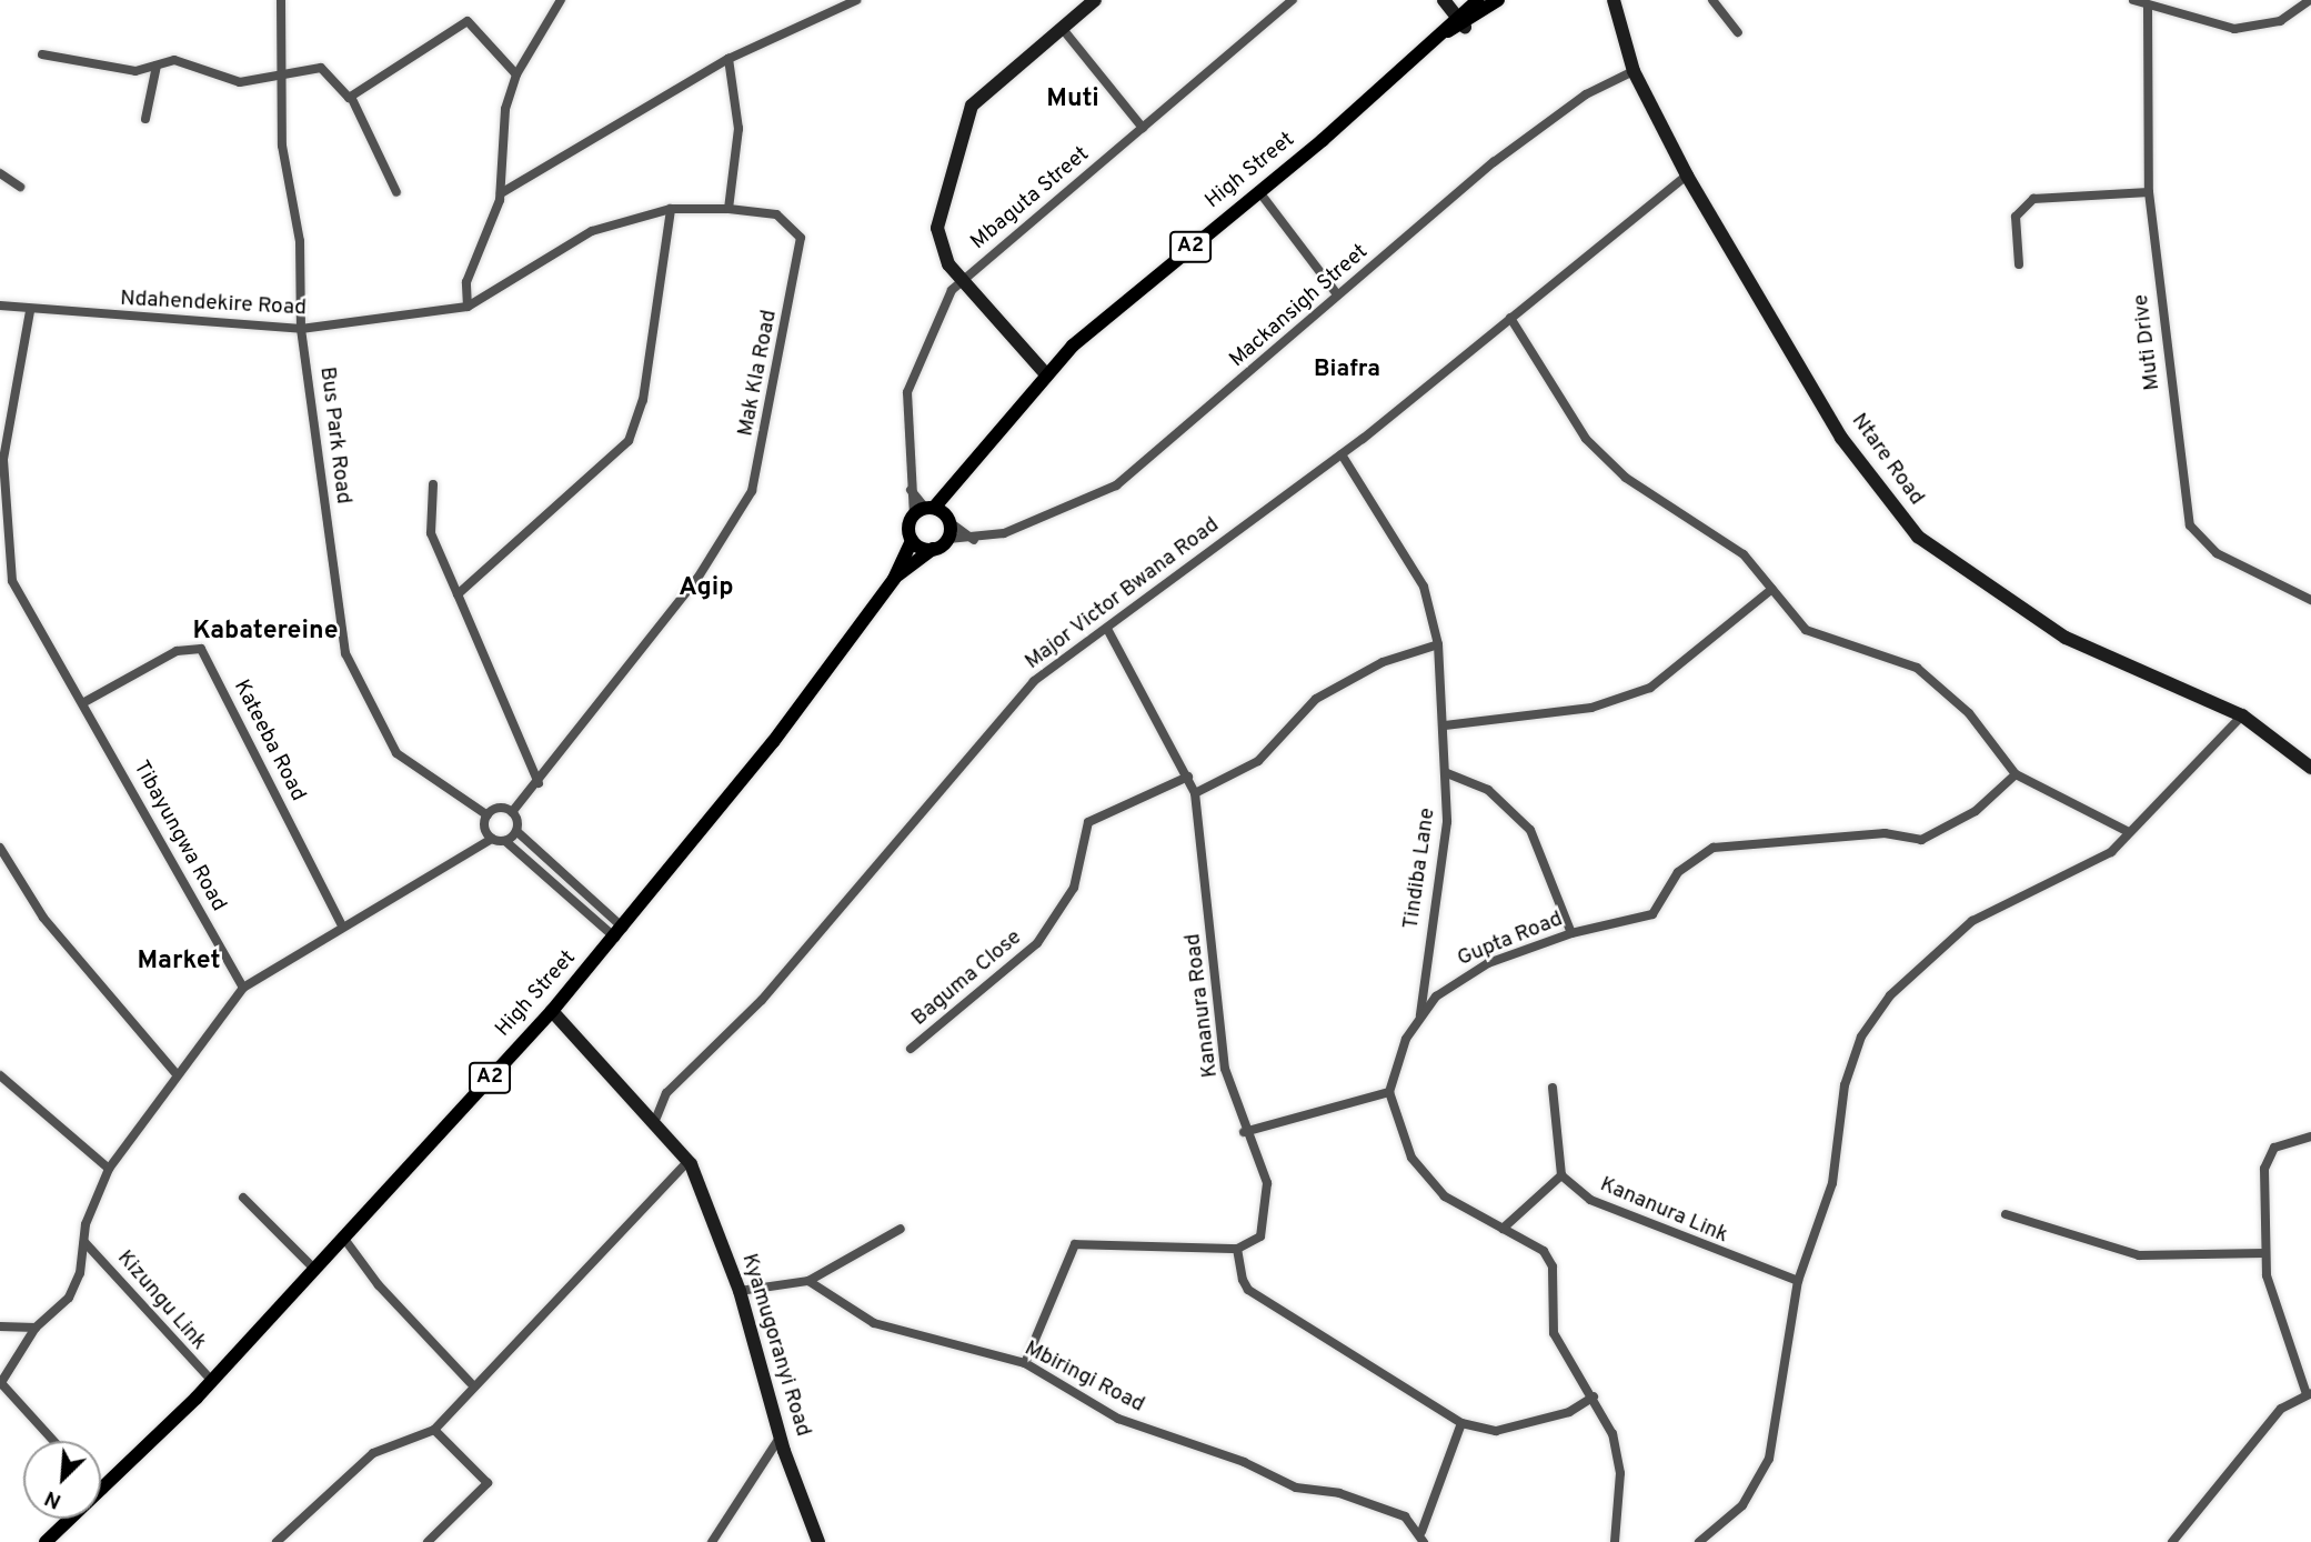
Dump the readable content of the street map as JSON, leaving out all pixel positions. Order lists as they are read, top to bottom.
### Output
{
  "streets": {
    "main road": [
      "High Street",
      "A2",
      "Ntare Road",
      "Kyamugoranyi Road"
    ],
    "street": [
      "Mbaguta Street",
      "Ndahendekire Road",
      "Mackansigh Street",
      "Muti Drive",
      "Mak Kla Road",
      "Bus Park Road",
      "Major Victor Bwana Road",
      "Kateeba Road",
      "Tibayungwa Road",
      "Tindiba Lane",
      "Gupta Road",
      "Baguma Close",
      "Kananura Road",
      "Kananura Link",
      "Kizungu Link",
      "Mbiringi Road"
    ]
  },
  "crossings": [
    ["High Street", "Mbaguta Street"],
    ["High Street", "A2"],
    ["High Street", "Kizungu Link"],
    ["High Street", "Kyamugoranyi Road"],
    ["Mbaguta Street", "A2"],
    ["A2", "Mackansigh Street"],
    ["Ndahendekire Road", "Bus Park Road"],
    ["Ndahendekire Road", "Tibayungwa Road"],
    ["Mackansigh Street", "Ntare Road"],
    ["Ntare Road", "Major Victor Bwana Road"],
    ["Major Victor Bwana Road", "Tindiba Lane"],
    ["Major Victor Bwana Road", "Kananura Road"],
    ["Major Victor Bwana Road", "Kyamugoranyi Road"],
    ["Kateeba Road", "Tibayungwa Road"],
    ["Tindiba Lane", "Gupta Road"],
    ["Baguma Close", "Kananura Road"]
  ],
  "districts": [
    "Muti",
    "Biafra",
    "Agip",
    "Kabatereine",
    "Market"
  ],
  "north": "bottom left"
}
